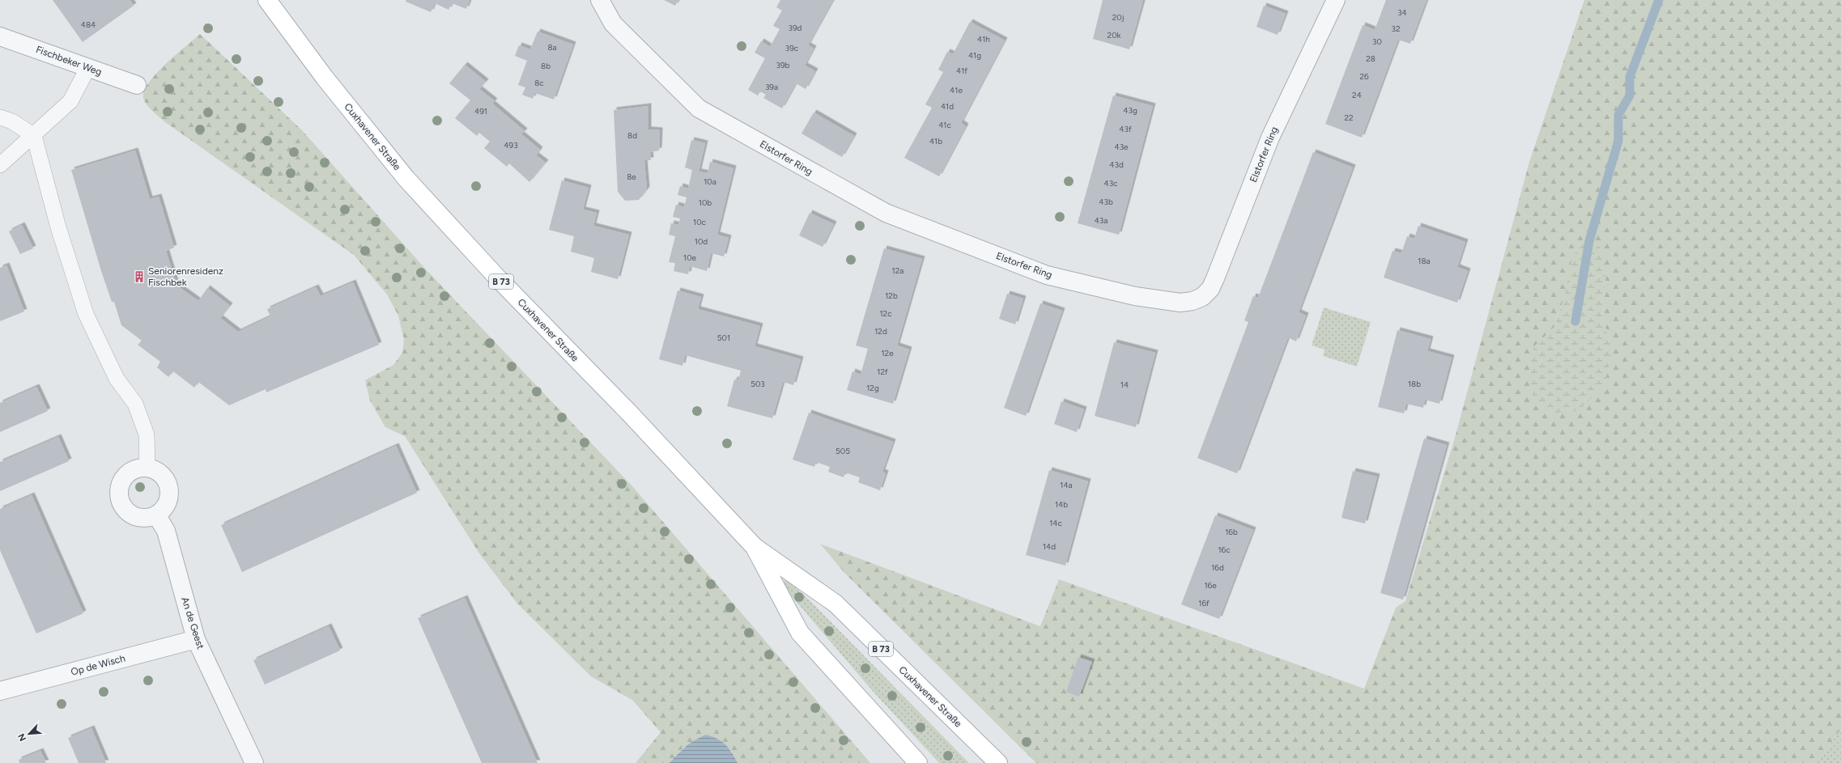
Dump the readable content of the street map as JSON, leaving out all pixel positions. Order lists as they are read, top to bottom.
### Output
{
  "streets": {
    "main road": ["Cuxhavener Straße", "B 73"],
    "street": [
      "Fischbeker Weg",
      "Elstorfer Ring",
      "An de Geest",
      "Op de Wisch"
    ]
  },
  "crossings": [
    ["An de Geest", "Op de Wisch"]
  ],
  "places": {
    "building": ["Seniorenresidenz Fischbek"]
  },
  "house_numbers": [
    "34",
    "20j",
    "484",
    "39d",
    "32",
    "20k",
    "41h",
    "30",
    "8a",
    "39c",
    "41g",
    "28",
    "39b",
    "8b",
    "41f",
    "26",
    "8c",
    "39a",
    "41e",
    "24",
    "41d",
    "43g",
    "491",
    "22",
    "41c",
    "43f",
    "8d",
    "41b",
    "493",
    "43e",
    "43d",
    "8e",
    "10a",
    "43c",
    "43b",
    "10b",
    "43a",
    "10c",
    "10d",
    "10e",
    "18a",
    "12a",
    "12b",
    "12c",
    "12d",
    "501",
    "12e",
    "12f",
    "503",
    "18b",
    "14",
    "12g",
    "505",
    "14a",
    "14b",
    "14c",
    "16b",
    "14d",
    "16c",
    "16d",
    "16e",
    "16f"
  ],
  "north": "bottom left"
}
